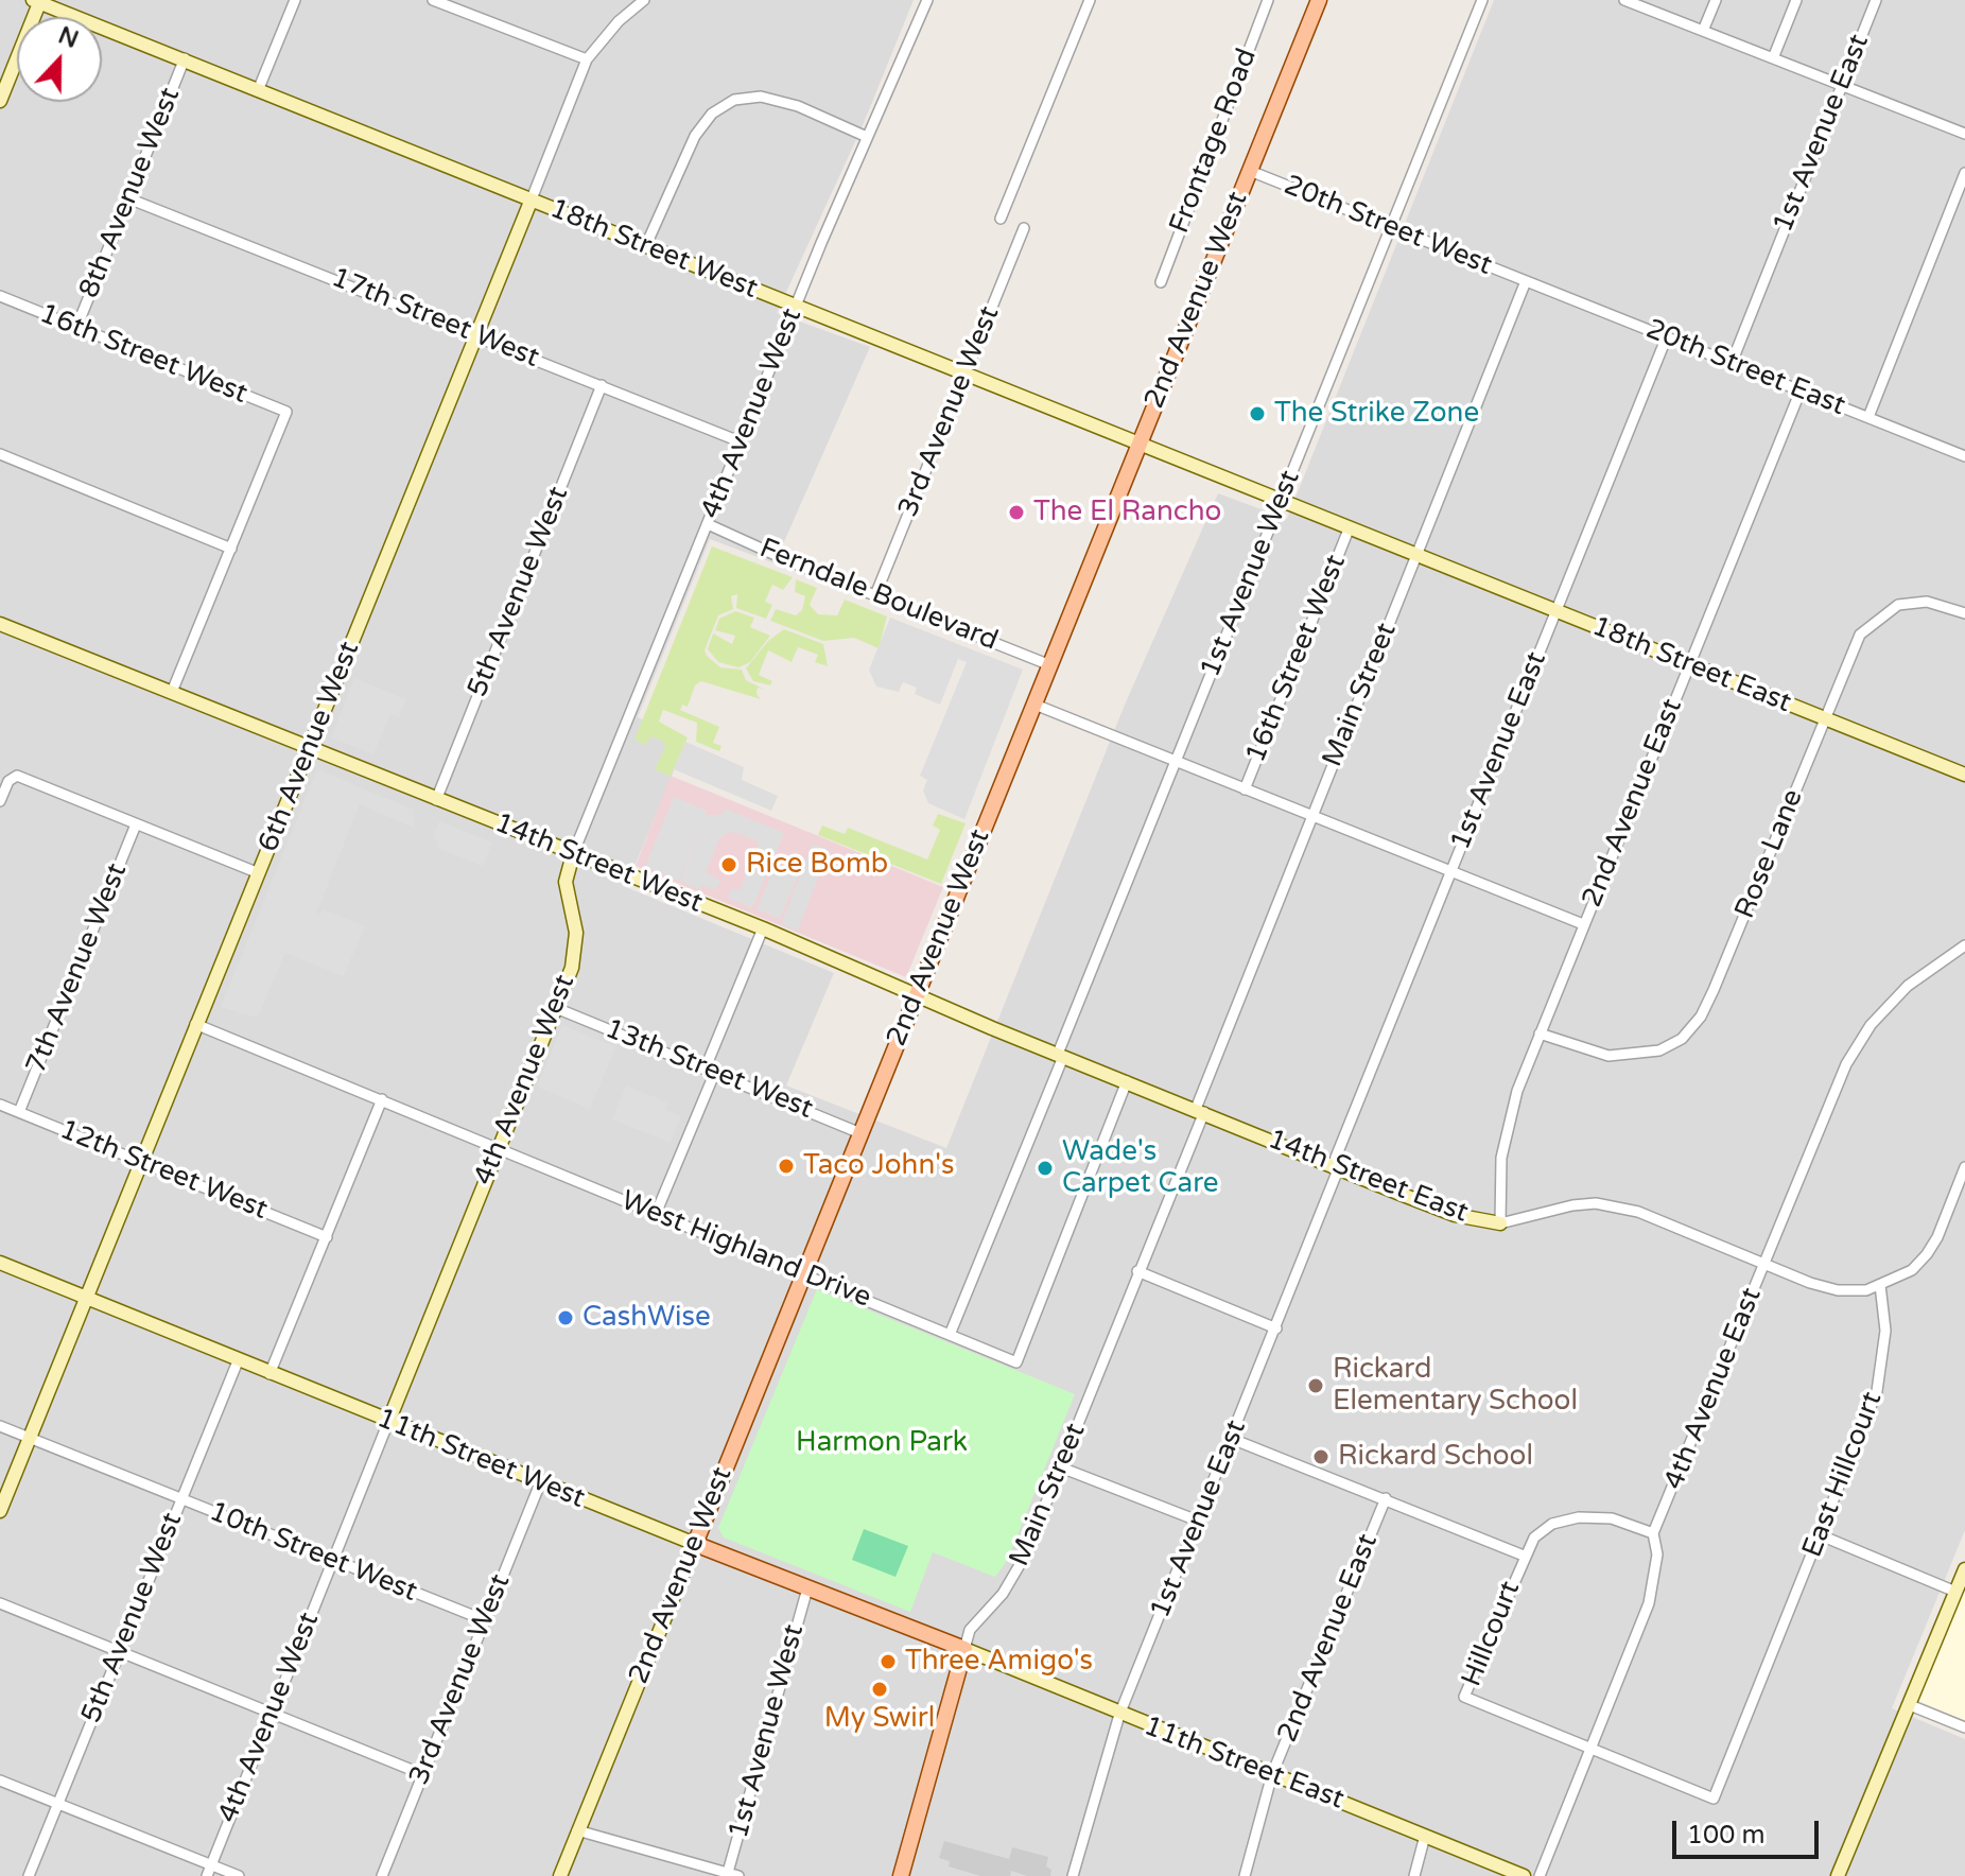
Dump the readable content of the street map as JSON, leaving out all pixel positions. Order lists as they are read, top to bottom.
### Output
{
  "streets": {
    "main road": ["2nd Avenue West", "Main Street", "11th Street West"],
    "street": [
      "1st Avenue East",
      "Frontage Road",
      "8th Avenue West",
      "20th Street West",
      "18th Street West",
      "17th Street West",
      "16th Street West",
      "20th Street East",
      "3rd Avenue West",
      "4th Avenue West",
      "1st Avenue West",
      "5th Avenue West",
      "Ferndale Boulevard",
      "18th Street East",
      "6th Avenue West",
      "2nd Avenue East",
      "Rose Lane",
      "14th Street West",
      "7th Avenue West",
      "13th Street West",
      "12th Street West",
      "14th Street East",
      "West Highland Drive",
      "4th Avenue East",
      "East Hillcourt",
      "10th Street West",
      "Hillcourt",
      "11th Street East"
    ]
  },
  "crossings": [
    ["1st Avenue East", "16th Street West"],
    ["1st Avenue East", "20th Street East"],
    ["1st Avenue East", "18th Street East"],
    ["1st Avenue East", "14th Street East"],
    ["1st Avenue East", "11th Street East"],
    ["8th Avenue West", "18th Street West"],
    ["8th Avenue West", "17th Street West"],
    ["8th Avenue West", "16th Street West"],
    ["20th Street West", "2nd Avenue West"],
    ["20th Street West", "20th Street East"],
    ["20th Street West", "1st Avenue West"],
    ["20th Street West", "Main Street"],
    ["18th Street West", "2nd Avenue West"],
    ["18th Street West", "16th Street West"],
    ["18th Street West", "3rd Avenue West"],
    ["18th Street West", "4th Avenue West"],
    ["18th Street West", "1st Avenue West"],
    ["18th Street West", "18th Street East"],
    ["18th Street West", "Main Street"],
    ["18th Street West", "6th Avenue West"],
    ["2nd Avenue West", "16th Street West"],
    ["2nd Avenue West", "Ferndale Boulevard"],
    ["2nd Avenue West", "14th Street West"],
    ["2nd Avenue West", "13th Street West"],
    ["2nd Avenue West", "West Highland Drive"],
    ["2nd Avenue West", "11th Street West"],
    ["17th Street West", "4th Avenue West"],
    ["17th Street West", "5th Avenue West"],
    ["17th Street West", "6th Avenue West"],
    ["16th Street West", "1st Avenue West"],
    ["16th Street West", "Main Street"],
    ["16th Street West", "2nd Avenue East"],
    ["20th Street East", "Main Street"],
    ["20th Street East", "2nd Avenue East"],
    ["3rd Avenue West", "Ferndale Boulevard"],
    ["3rd Avenue West", "11th Street West"],
    ["3rd Avenue West", "10th Street West"],
    ["4th Avenue West", "Ferndale Boulevard"],
    ["4th Avenue West", "14th Street West"],
    ["4th Avenue West", "13th Street West"],
    ["4th Avenue West", "West Highland Drive"],
    ["4th Avenue West", "11th Street West"],
    ["4th Avenue West", "10th Street West"],
    ["1st Avenue West", "14th Street West"],
    ["1st Avenue West", "West Highland Drive"],
    ["1st Avenue West", "11th Street West"],
    ["5th Avenue West", "14th Street West"],
    ["5th Avenue West", "11th Street West"],
    ["5th Avenue West", "10th Street West"],
    ["18th Street East", "Main Street"],
    ["18th Street East", "2nd Avenue East"],
    ["18th Street East", "Rose Lane"],
    ["Main Street", "14th Street West"],
    ["Main Street", "14th Street East"],
    ["Main Street", "11th Street West"],
    ["Main Street", "11th Street East"],
    ["6th Avenue West", "14th Street West"],
    ["6th Avenue West", "12th Street West"],
    ["6th Avenue West", "West Highland Drive"],
    ["6th Avenue West", "11th Street West"],
    ["6th Avenue West", "10th Street West"],
    ["2nd Avenue East", "Rose Lane"],
    ["2nd Avenue East", "14th Street East"],
    ["2nd Avenue East", "11th Street East"],
    ["14th Street West", "14th Street East"],
    ["14th Street West", "West Highland Drive"],
    ["7th Avenue West", "12th Street West"],
    ["14th Street East", "4th Avenue East"],
    ["14th Street East", "East Hillcourt"],
    ["4th Avenue East", "Hillcourt"],
    ["11th Street West", "11th Street East"],
    ["East Hillcourt", "Hillcourt"]
  ],
  "parks": ["Harmon Park"],
  "places": [
    "The Strike Zone",
    "The El Rancho",
    "Rice Bomb",
    "Taco John's",
    "Wade's Carpet Care",
    "CashWise",
    "Rickard Elementary School",
    "Rickard School",
    "Three Amigo's",
    "My Swirl"
  ],
  "scale_bar": "100 m",
  "north": "top"
}
